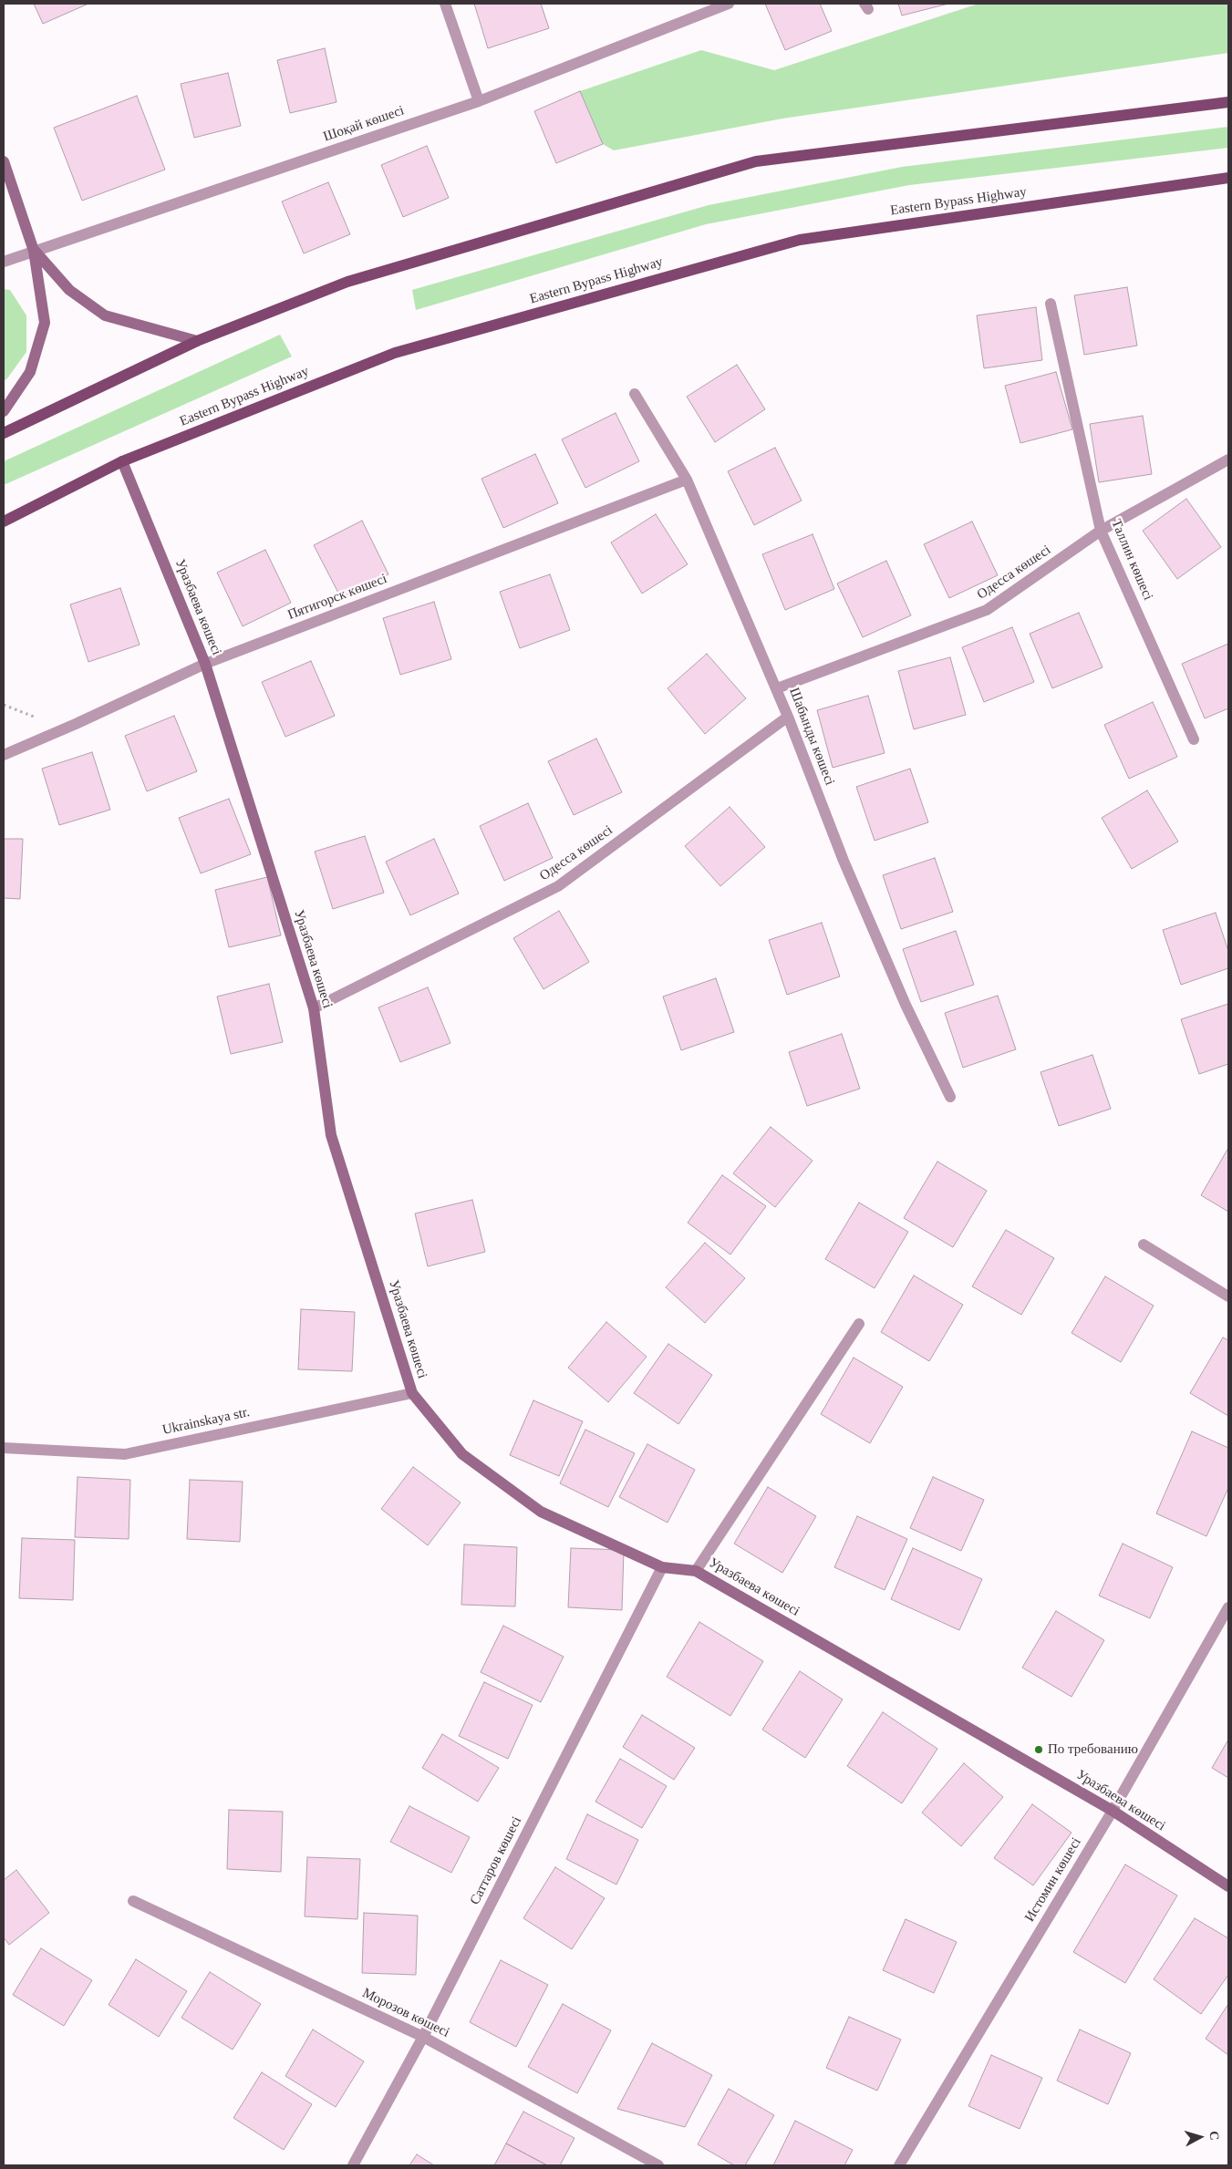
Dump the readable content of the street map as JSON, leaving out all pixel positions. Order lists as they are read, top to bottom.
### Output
{
  "streets": {
    "main road": ["Eastern Bypass Highway"],
    "street": [
      "Шоқай көшесі",
      "Таллин көшесі",
      "Одесса көшесі",
      "Пятигорск көшесі",
      "Уразбаева көшесі",
      "Шабынды көшесі",
      "Ukrainskaya str.",
      "Саттаров көшесі",
      "Истомин көшесі",
      "Морозов көшесі"
    ]
  },
  "crossings": [
    ["Eastern Bypass Highway", "Уразбаева көшесі"],
    ["Таллин көшесі", "Одесса көшесі"],
    ["Одесса көшесі", "Уразбаева көшесі"],
    ["Одесса көшесі", "Шабынды көшесі"],
    ["Пятигорск көшесі", "Уразбаева көшесі"],
    ["Пятигорск көшесі", "Шабынды көшесі"],
    ["Уразбаева көшесі", "Ukrainskaya str."],
    ["Уразбаева көшесі", "Саттаров көшесі"],
    ["Уразбаева көшесі", "Истомин көшесі"],
    ["Саттаров көшесі", "Морозов көшесі"]
  ],
  "places": ["По требованию"],
  "north": "right"
}
